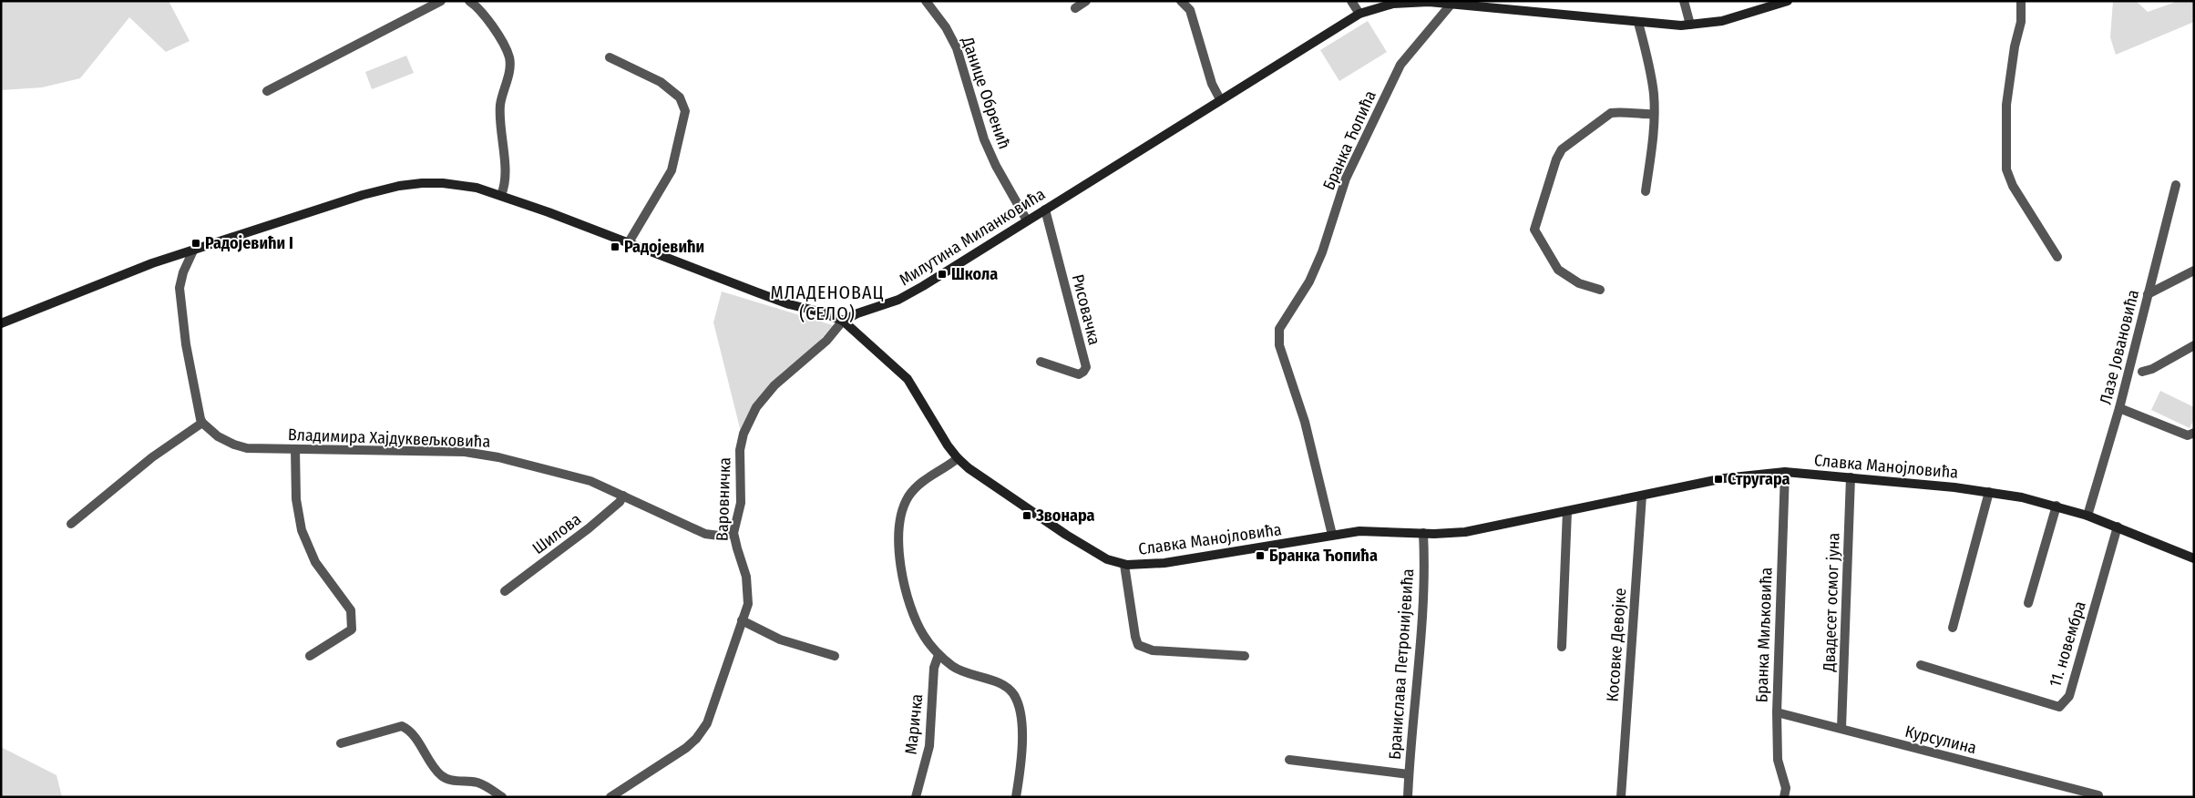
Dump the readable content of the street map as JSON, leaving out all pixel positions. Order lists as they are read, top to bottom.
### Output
{
  "streets": {
    "main road": ["Милутина Миланковића", "Славка Манојловића"],
    "street": [
      "Данице Обренић",
      "Бранка Ћопића",
      "Рисовачка",
      "Лазе Јовановића",
      "Владимира Хајдуквељковића",
      "Варовничка",
      "Шилова",
      "Двадесет осмог јуна",
      "Бранка Миљковића",
      "11. новембра",
      "Косовке Девојке",
      "Бранислава Петронијевића",
      "Маричка",
      "Курсулина"
    ]
  },
  "crossings": [
    ["Данице Обренић", "Милутина Миланковића"],
    ["Бранка Ћопића", "Милутина Миланковића"],
    ["Бранка Ћопића", "Славка Манојловића"],
    ["Милутина Миланковића", "Рисовачка"],
    ["Милутина Миланковића", "Славка Манојловића"],
    ["Милутина Миланковића", "Варовничка"],
    ["Лазе Јовановића", "Славка Манојловића"],
    ["Владимира Хајдуквељковића", "Варовничка"],
    ["Владимира Хајдуквељковића", "Шилова"],
    ["Славка Манојловића", "Варовничка"],
    ["Славка Манојловића", "Двадесет осмог јуна"],
    ["Славка Манојловића", "Бранка Миљковића"],
    ["Славка Манојловића", "11. новембра"],
    ["Славка Манојловића", "Косовке Девојке"],
    ["Славка Манојловића", "Бранислава Петронијевића"],
    ["Двадесет осмог јуна", "Курсулина"],
    ["Бранка Миљковића", "Курсулина"]
  ],
  "districts": ["МЛАДЕНОВАЦ (СЕЛО)"],
  "places": {
    "transit": [
      "Радојевићи I",
      "Радојевићи",
      "Школа",
      "Стругара",
      "Звонара",
      "Бранка Ћопића"
    ]
  }
}
